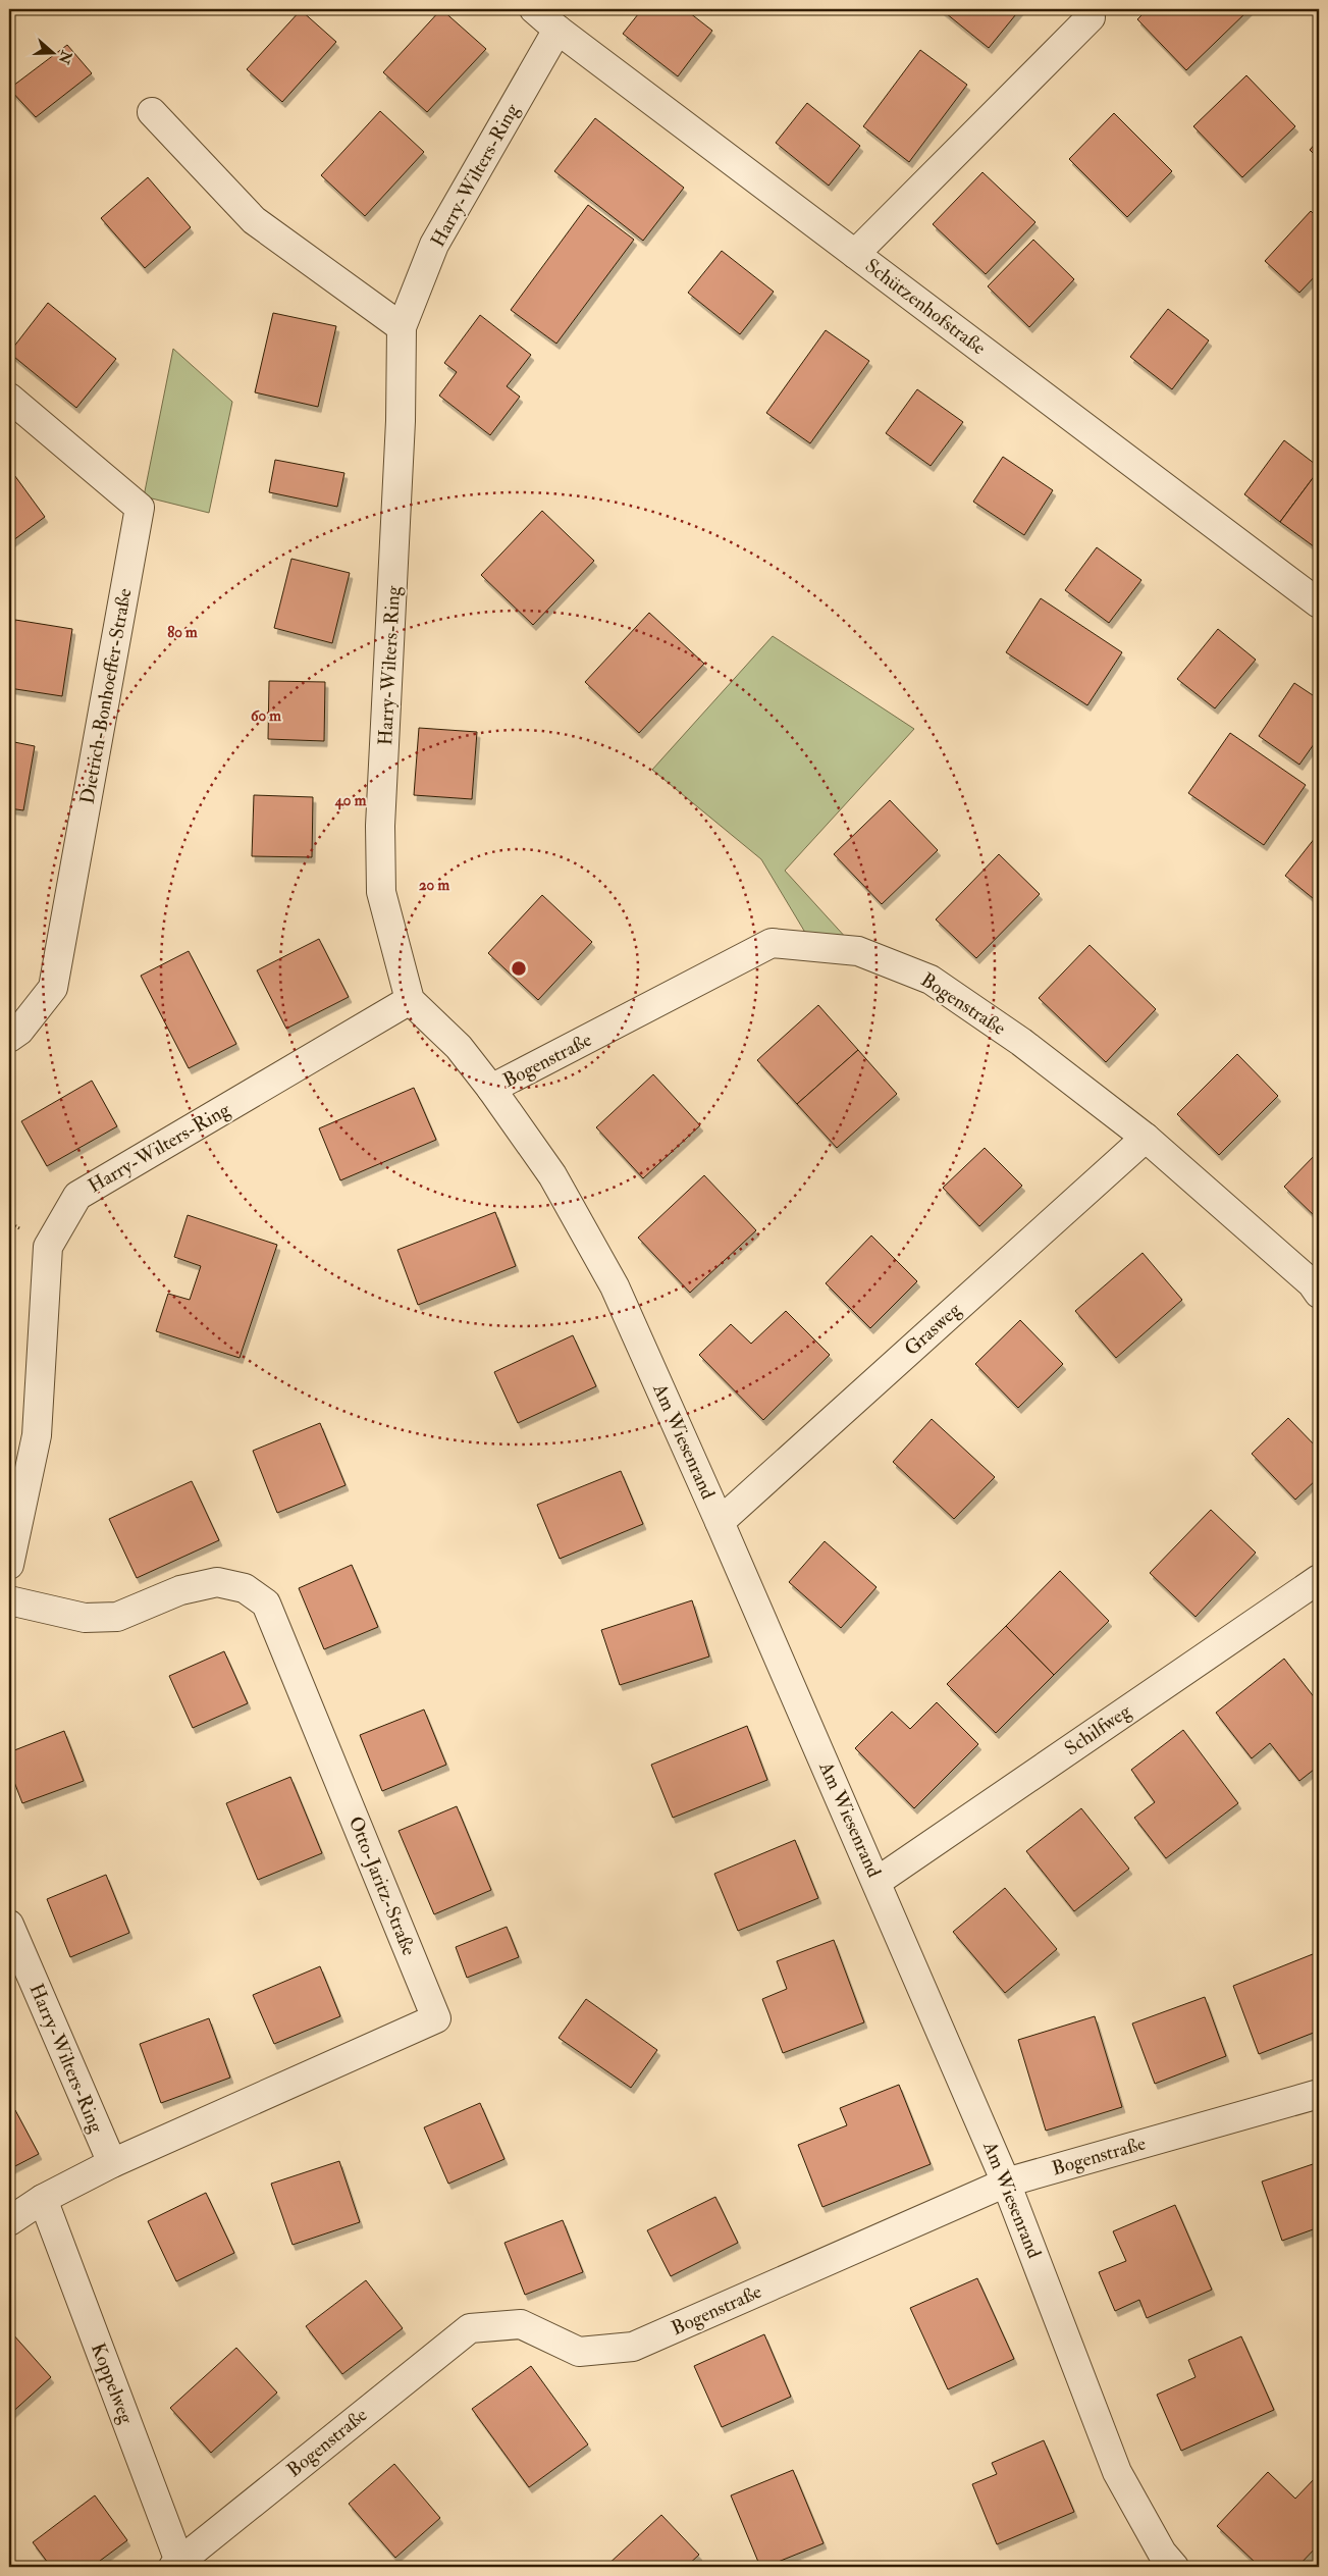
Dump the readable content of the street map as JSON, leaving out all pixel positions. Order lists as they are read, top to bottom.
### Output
{
  "streets": {
    "street": [
      "Harry-Wilters-Ring",
      "Schützenhofstraße",
      "Dietrich-Bonhoeffer-Straße",
      "Bogenstraße",
      "Grasweg",
      "Am Wiesenrand",
      "Schilfweg",
      "Otto-Jaritz-Straße",
      "Koppelweg"
    ]
  },
  "crossings": [
    ["Harry-Wilters-Ring", "Schützenhofstraße"],
    ["Harry-Wilters-Ring", "Otto-Jaritz-Straße"],
    ["Bogenstraße", "Grasweg"],
    ["Bogenstraße", "Am Wiesenrand"],
    ["Bogenstraße", "Koppelweg"],
    ["Grasweg", "Am Wiesenrand"],
    ["Am Wiesenrand", "Schilfweg"],
    ["Otto-Jaritz-Straße", "Koppelweg"]
  ],
  "north": "right",
  "rings": [
    "80 m",
    "60 m",
    "40 m",
    "20 m"
  ]
}
